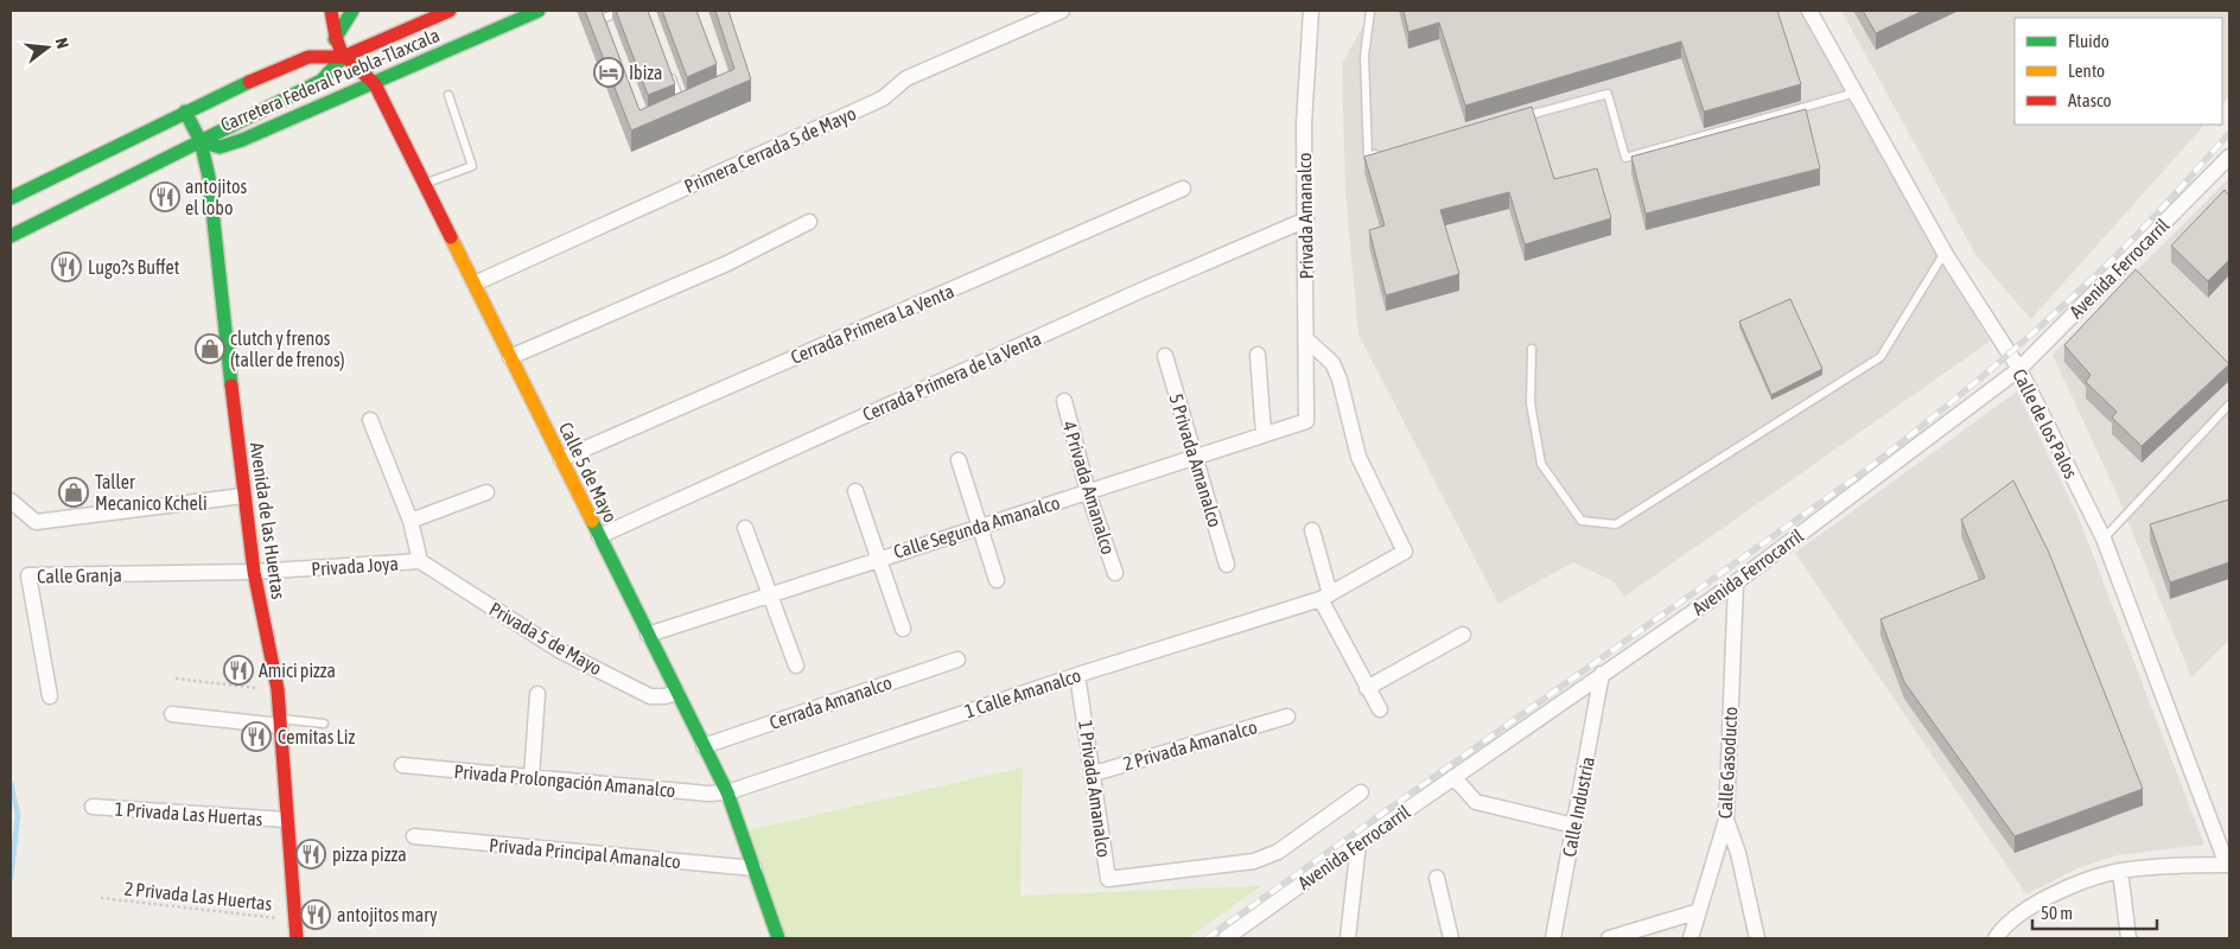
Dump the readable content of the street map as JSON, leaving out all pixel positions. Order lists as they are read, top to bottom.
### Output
{
  "streets": {
    "street": [
      "Carretera Federal Puebla-Tlaxcala",
      "Primera Cerrada 5 de Mayo",
      "Privada Amanalco",
      "Avenida Ferrocarril",
      "Cerrada Primera La Venta",
      "Cerrada Primera de la Venta",
      "Calle de los Palos",
      "5 Privada Amanalco",
      "Calle 5 de Mayo",
      "4 Privada Amanalco",
      "Avenida de las Huertas",
      "Calle Segunda Amanalco",
      "Privada Joya",
      "Calle Granja",
      "Privada 5 de Mayo",
      "1 Calle Amanalco",
      "Cerrada Amanalco",
      "2 Privada Amanalco",
      "Calle Gasoducto",
      "Privada Prolongación Amanalco",
      "1 Privada Amanalco",
      "Calle Industria",
      "1 Privada Las Huertas",
      "Privada Principal Amanalco"
    ],
    "path": ["2 Privada Las Huertas"]
  },
  "crossings": [
    ["Carretera Federal Puebla-Tlaxcala", "Calle 5 de Mayo"],
    ["Carretera Federal Puebla-Tlaxcala", "Avenida de las Huertas"],
    ["Primera Cerrada 5 de Mayo", "Calle 5 de Mayo"],
    ["Privada Amanalco", "Cerrada Primera de la Venta"],
    ["Privada Amanalco", "Calle Segunda Amanalco"],
    ["Privada Amanalco", "1 Calle Amanalco"],
    ["Avenida Ferrocarril", "Calle de los Palos"],
    ["Avenida Ferrocarril", "Calle Gasoducto"],
    ["Avenida Ferrocarril", "Calle Industria"],
    ["Cerrada Primera La Venta", "Calle 5 de Mayo"],
    ["Cerrada Primera de la Venta", "Calle 5 de Mayo"],
    ["5 Privada Amanalco", "Calle Segunda Amanalco"],
    ["Calle 5 de Mayo", "Calle Segunda Amanalco"],
    ["Calle 5 de Mayo", "Privada 5 de Mayo"],
    ["Calle 5 de Mayo", "1 Calle Amanalco"],
    ["Calle 5 de Mayo", "Cerrada Amanalco"],
    ["Calle 5 de Mayo", "Privada Prolongación Amanalco"],
    ["Calle 5 de Mayo", "Privada Principal Amanalco"],
    ["4 Privada Amanalco", "Calle Segunda Amanalco"],
    ["Avenida de las Huertas", "Privada Joya"],
    ["Avenida de las Huertas", "Calle Granja"],
    ["Avenida de las Huertas", "1 Privada Las Huertas"],
    ["Avenida de las Huertas", "2 Privada Las Huertas"],
    ["Privada Joya", "Calle Granja"],
    ["Privada Joya", "Privada 5 de Mayo"],
    ["1 Calle Amanalco", "Privada Prolongación Amanalco"],
    ["1 Calle Amanalco", "1 Privada Amanalco"],
    ["2 Privada Amanalco", "1 Privada Amanalco"]
  ],
  "places": {
    "hotel": ["Ibiza"],
    "restaurant": [
      "antojitos el lobo",
      "Lugo?s Buffet",
      "Amici pizza",
      "Cemitas Liz",
      "pizza pizza",
      "antojitos mary"
    ],
    "shop": ["clutch y frenos (taller de frenos)", "Taller Mecanico Kcheli"]
  },
  "legend": ["Fluido", "Lento", "Atasco"],
  "scale_bar": "50 m",
  "north": "right"
}
